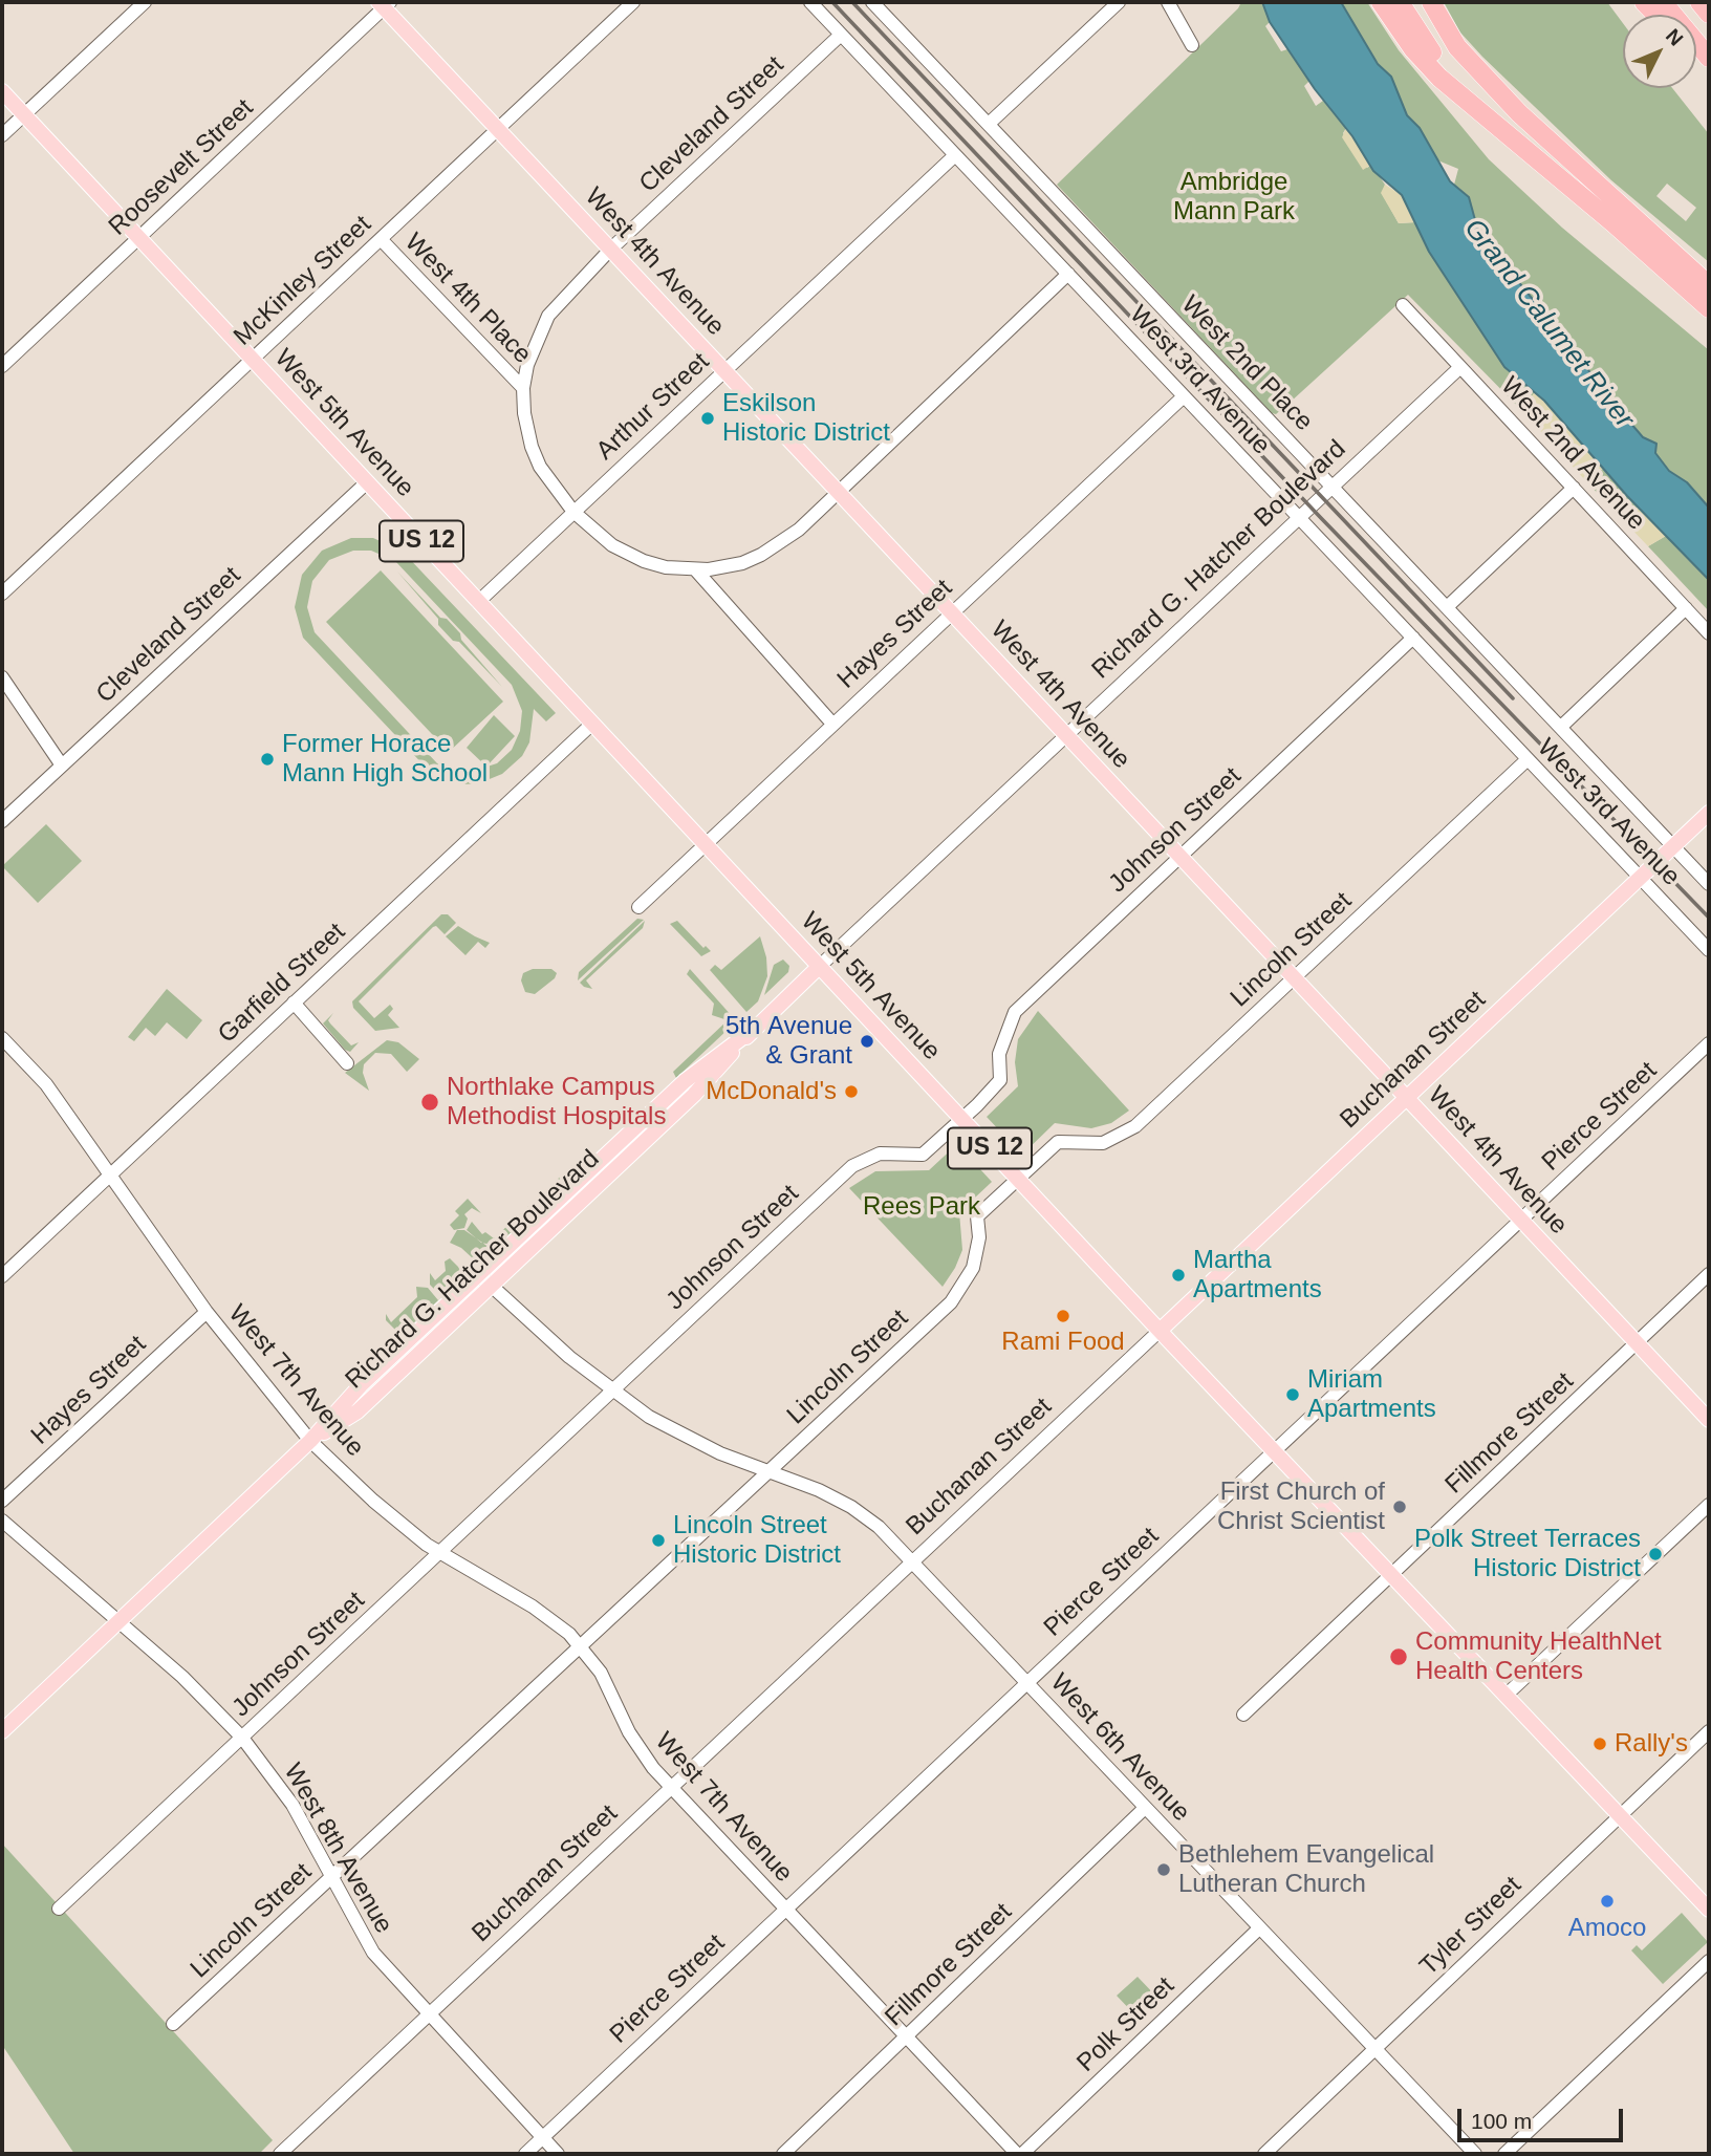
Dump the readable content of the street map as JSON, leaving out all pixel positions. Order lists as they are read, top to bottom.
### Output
{
  "streets": {
    "main road": [
      "West 4th Avenue",
      "West 5th Avenue",
      "US 12",
      "Richard G. Hatcher Boulevard",
      "Buchanan Street"
    ],
    "street": [
      "Cleveland Street",
      "Roosevelt Street",
      "McKinley Street",
      "West 4th Place",
      "West 2nd Place",
      "West 3rd Avenue",
      "Arthur Street",
      "West 2nd Avenue",
      "Hayes Street",
      "Johnson Street",
      "Lincoln Street",
      "Garfield Street",
      "Pierce Street",
      "West 7th Avenue",
      "Fillmore Street",
      "West 6th Avenue",
      "West 8th Avenue",
      "Tyler Street",
      "Polk Street"
    ]
  },
  "crossings": [
    ["Cleveland Street", "West 4th Avenue"],
    ["Cleveland Street", "West 4th Place"],
    ["Cleveland Street", "West 3rd Avenue"],
    ["Cleveland Street", "Arthur Street"],
    ["Cleveland Street", "West 5th Avenue"],
    ["Roosevelt Street", "West 4th Avenue"],
    ["Roosevelt Street", "West 5th Avenue"],
    ["West 4th Avenue", "McKinley Street"],
    ["West 4th Avenue", "Arthur Street"],
    ["West 4th Avenue", "Richard G. Hatcher Boulevard"],
    ["West 4th Avenue", "Hayes Street"],
    ["West 4th Avenue", "Johnson Street"],
    ["West 4th Avenue", "Lincoln Street"],
    ["West 4th Avenue", "Buchanan Street"],
    ["West 4th Avenue", "Pierce Street"],
    ["West 4th Avenue", "Fillmore Street"],
    ["McKinley Street", "West 4th Place"],
    ["McKinley Street", "West 5th Avenue"],
    ["West 2nd Place", "Richard G. Hatcher Boulevard"],
    ["West 2nd Place", "Buchanan Street"],
    ["West 3rd Avenue", "Arthur Street"],
    ["West 3rd Avenue", "Richard G. Hatcher Boulevard"],
    ["West 3rd Avenue", "Hayes Street"],
    ["West 3rd Avenue", "Johnson Street"],
    ["West 3rd Avenue", "Lincoln Street"],
    ["West 3rd Avenue", "Buchanan Street"],
    ["Arthur Street", "West 5th Avenue"],
    ["West 5th Avenue", "Richard G. Hatcher Boulevard"],
    ["West 5th Avenue", "Hayes Street"],
    ["West 5th Avenue", "Johnson Street"],
    ["West 5th Avenue", "Lincoln Street"],
    ["West 5th Avenue", "Garfield Street"],
    ["West 5th Avenue", "Buchanan Street"],
    ["West 5th Avenue", "Pierce Street"],
    ["West 5th Avenue", "Fillmore Street"],
    ["West 5th Avenue", "Tyler Street"],
    ["West 2nd Avenue", "Richard G. Hatcher Boulevard"],
    ["Richard G. Hatcher Boulevard", "West 7th Avenue"],
    ["Richard G. Hatcher Boulevard", "West 6th Avenue"],
    ["Richard G. Hatcher Boulevard", "West 8th Avenue"],
    ["Hayes Street", "West 7th Avenue"],
    ["Johnson Street", "West 7th Avenue"],
    ["Johnson Street", "West 6th Avenue"],
    ["Johnson Street", "West 8th Avenue"],
    ["Lincoln Street", "West 7th Avenue"],
    ["Lincoln Street", "West 6th Avenue"],
    ["Lincoln Street", "West 8th Avenue"],
    ["Garfield Street", "West 7th Avenue"],
    ["Buchanan Street", "West 7th Avenue"],
    ["Buchanan Street", "West 6th Avenue"],
    ["Buchanan Street", "West 8th Avenue"],
    ["Pierce Street", "West 7th Avenue"],
    ["Pierce Street", "West 6th Avenue"],
    ["Pierce Street", "West 8th Avenue"],
    ["West 7th Avenue", "Fillmore Street"],
    ["Fillmore Street", "West 6th Avenue"],
    ["West 6th Avenue", "Tyler Street"],
    ["West 6th Avenue", "Polk Street"]
  ],
  "water": ["Grand Calumet River"],
  "parks": ["Ambridge Mann Park", "Rees Park"],
  "places": [
    "Eskilson Historic District",
    "Former Horace Mann High School",
    "5th Avenue & Grant",
    "McDonald's",
    "Northlake Campus Methodist Hospitals",
    "Martha Apartments",
    "Rami Food",
    "Miriam Apartments",
    "First Church of Christ Scientist",
    "Lincoln Street Historic District",
    "Polk Street Terraces Historic District",
    "Community HealthNet Health Centers",
    "Rally's",
    "Bethlehem Evangelical Lutheran Church",
    "Amoco"
  ],
  "scale_bar": "100 m",
  "north": "top right"
}
